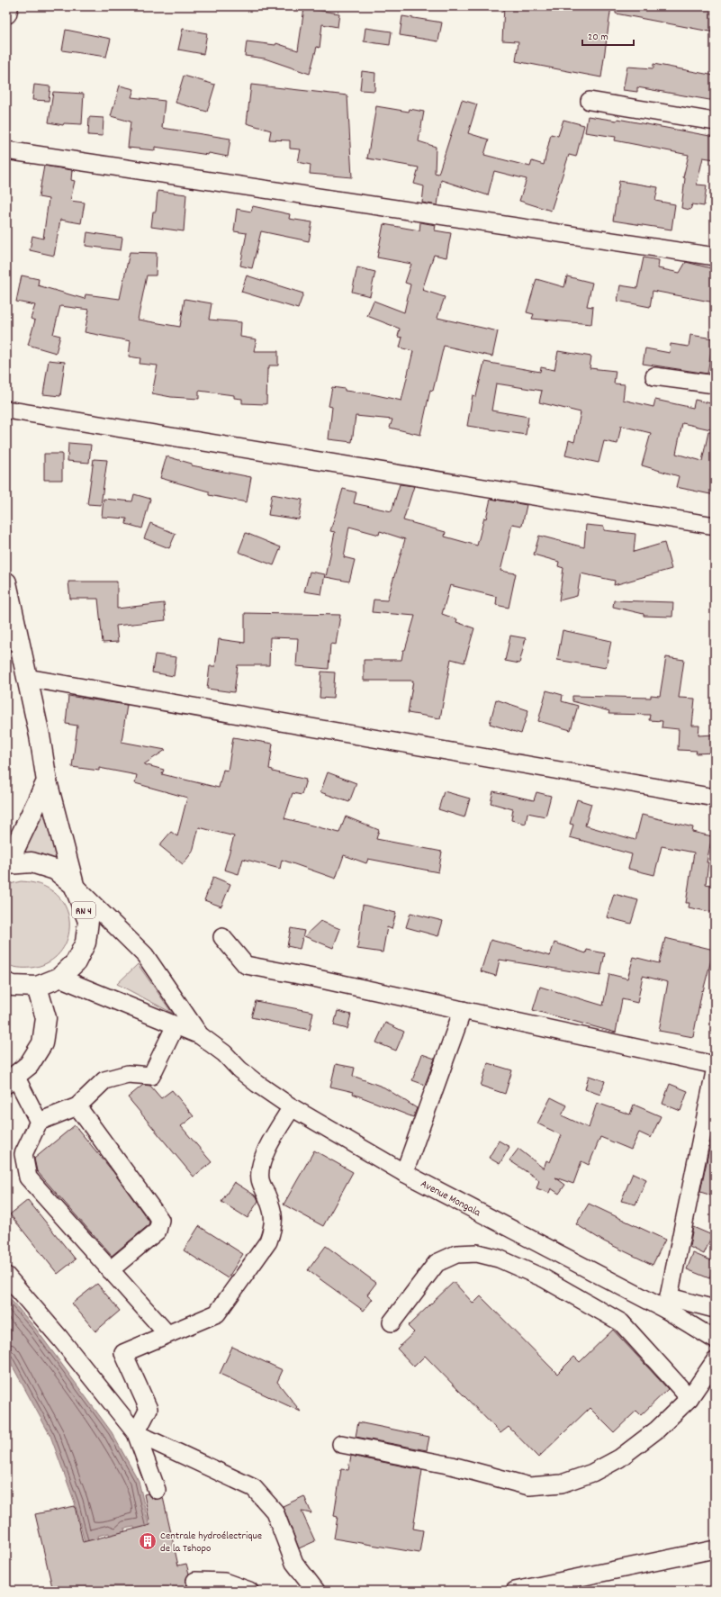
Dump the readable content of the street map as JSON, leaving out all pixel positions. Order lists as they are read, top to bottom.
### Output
{
  "streets": {
    "highway": ["RN 4"],
    "street": ["Avenue Mongala"]
  },
  "places": {
    "building": ["Centrale hydroélectrique de la Tshopo"]
  },
  "scale_bar": "20 m"
}
